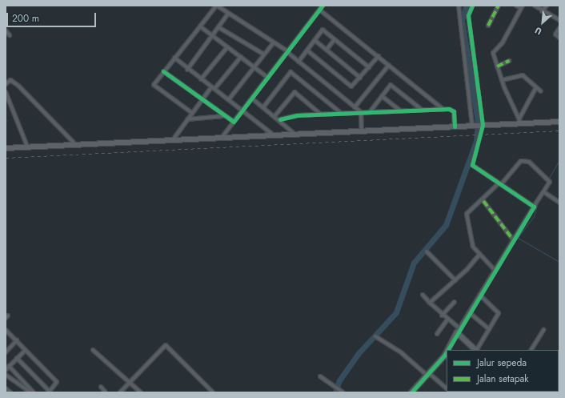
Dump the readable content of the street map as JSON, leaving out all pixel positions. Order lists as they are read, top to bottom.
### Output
{
  "legend": ["Jalur sepeda", "Jalan setapak"],
  "scale_bar": "200 m",
  "north": "bottom left"
}
